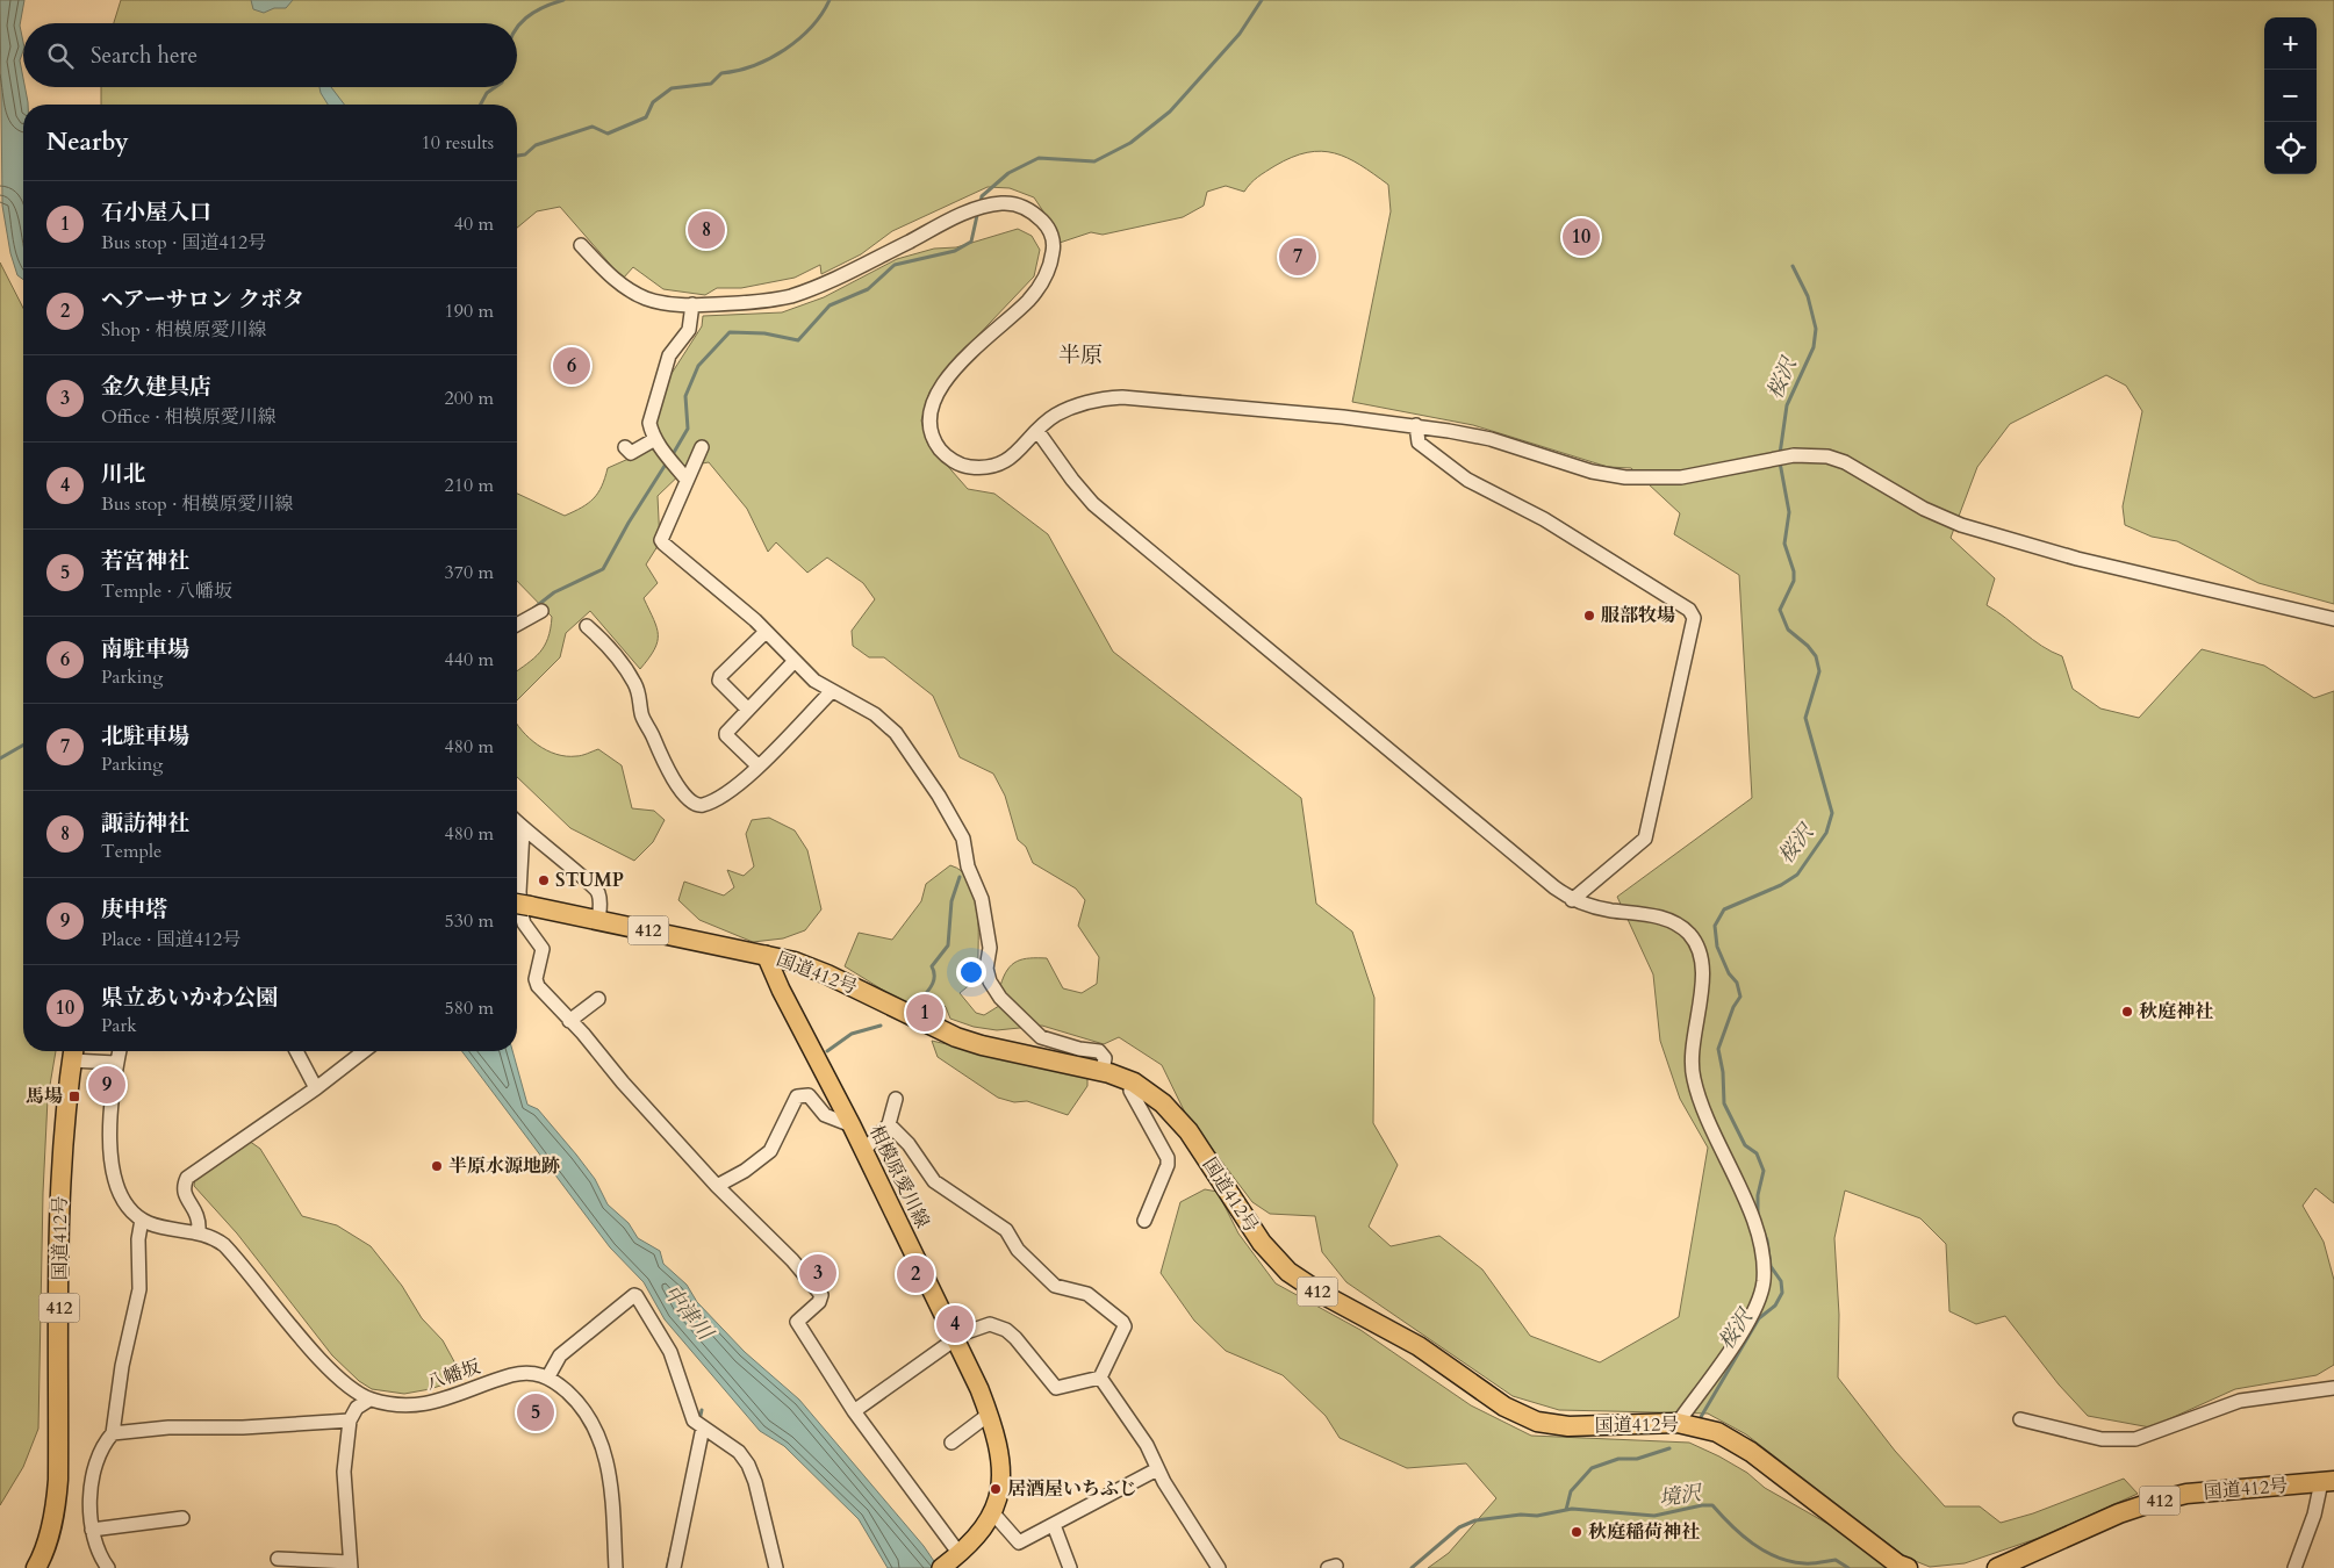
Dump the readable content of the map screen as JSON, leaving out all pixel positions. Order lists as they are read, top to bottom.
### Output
{
  "streets": {
    "highway": ["412", "国道412号"],
    "main road": ["相模原愛川線"],
    "street": ["八幡坂"]
  },
  "crossings": [
    ["国道412号", "相模原愛川線"]
  ],
  "districts": ["半原"],
  "water": ["桜沢", "中津川", "境沢"],
  "places": {
    "other": [
      "服部牧場",
      "STUMP",
      "秋庭神社",
      "半原水源地跡",
      "居酒屋いちふじ",
      "秋庭稲荷神社"
    ],
    "transit": ["馬場"]
  },
  "page": {
    "map_buttons": ["+", "−"],
    "search": "Search here",
    "heading": ["Nearby", "10 results"],
    "list": [
      {
        "mark": "1",
        "name": "石小屋入口",
        "note": "Bus stop · 国道412号",
        "value": "40 m"
      },
      {
        "mark": "2",
        "name": "ヘアーサロン クボタ",
        "note": "Shop · 相模原愛川線",
        "value": "190 m"
      },
      {
        "mark": "3",
        "name": "金久建具店",
        "note": "Office · 相模原愛川線",
        "value": "200 m"
      },
      {
        "mark": "4",
        "name": "川北",
        "note": "Bus stop · 相模原愛川線",
        "value": "210 m"
      },
      {
        "mark": "5",
        "name": "若宮神社",
        "note": "Temple · 八幡坂",
        "value": "370 m"
      },
      {
        "mark": "6",
        "name": "南駐車場",
        "note": "Parking",
        "value": "440 m"
      },
      {
        "mark": "7",
        "name": "北駐車場",
        "note": "Parking",
        "value": "480 m"
      },
      {
        "mark": "8",
        "name": "諏訪神社",
        "note": "Temple",
        "value": "480 m"
      },
      {
        "mark": "9",
        "name": "庚申塔",
        "note": "Place · 国道412号",
        "value": "530 m"
      },
      {
        "mark": "10",
        "name": "県立あいかわ公園",
        "note": "Park",
        "value": "580 m"
      }
    ],
    "pins": [
      "8",
      "10",
      "7",
      "6",
      "1",
      "9",
      "3",
      "2",
      "4",
      "5"
    ]
  }
}
